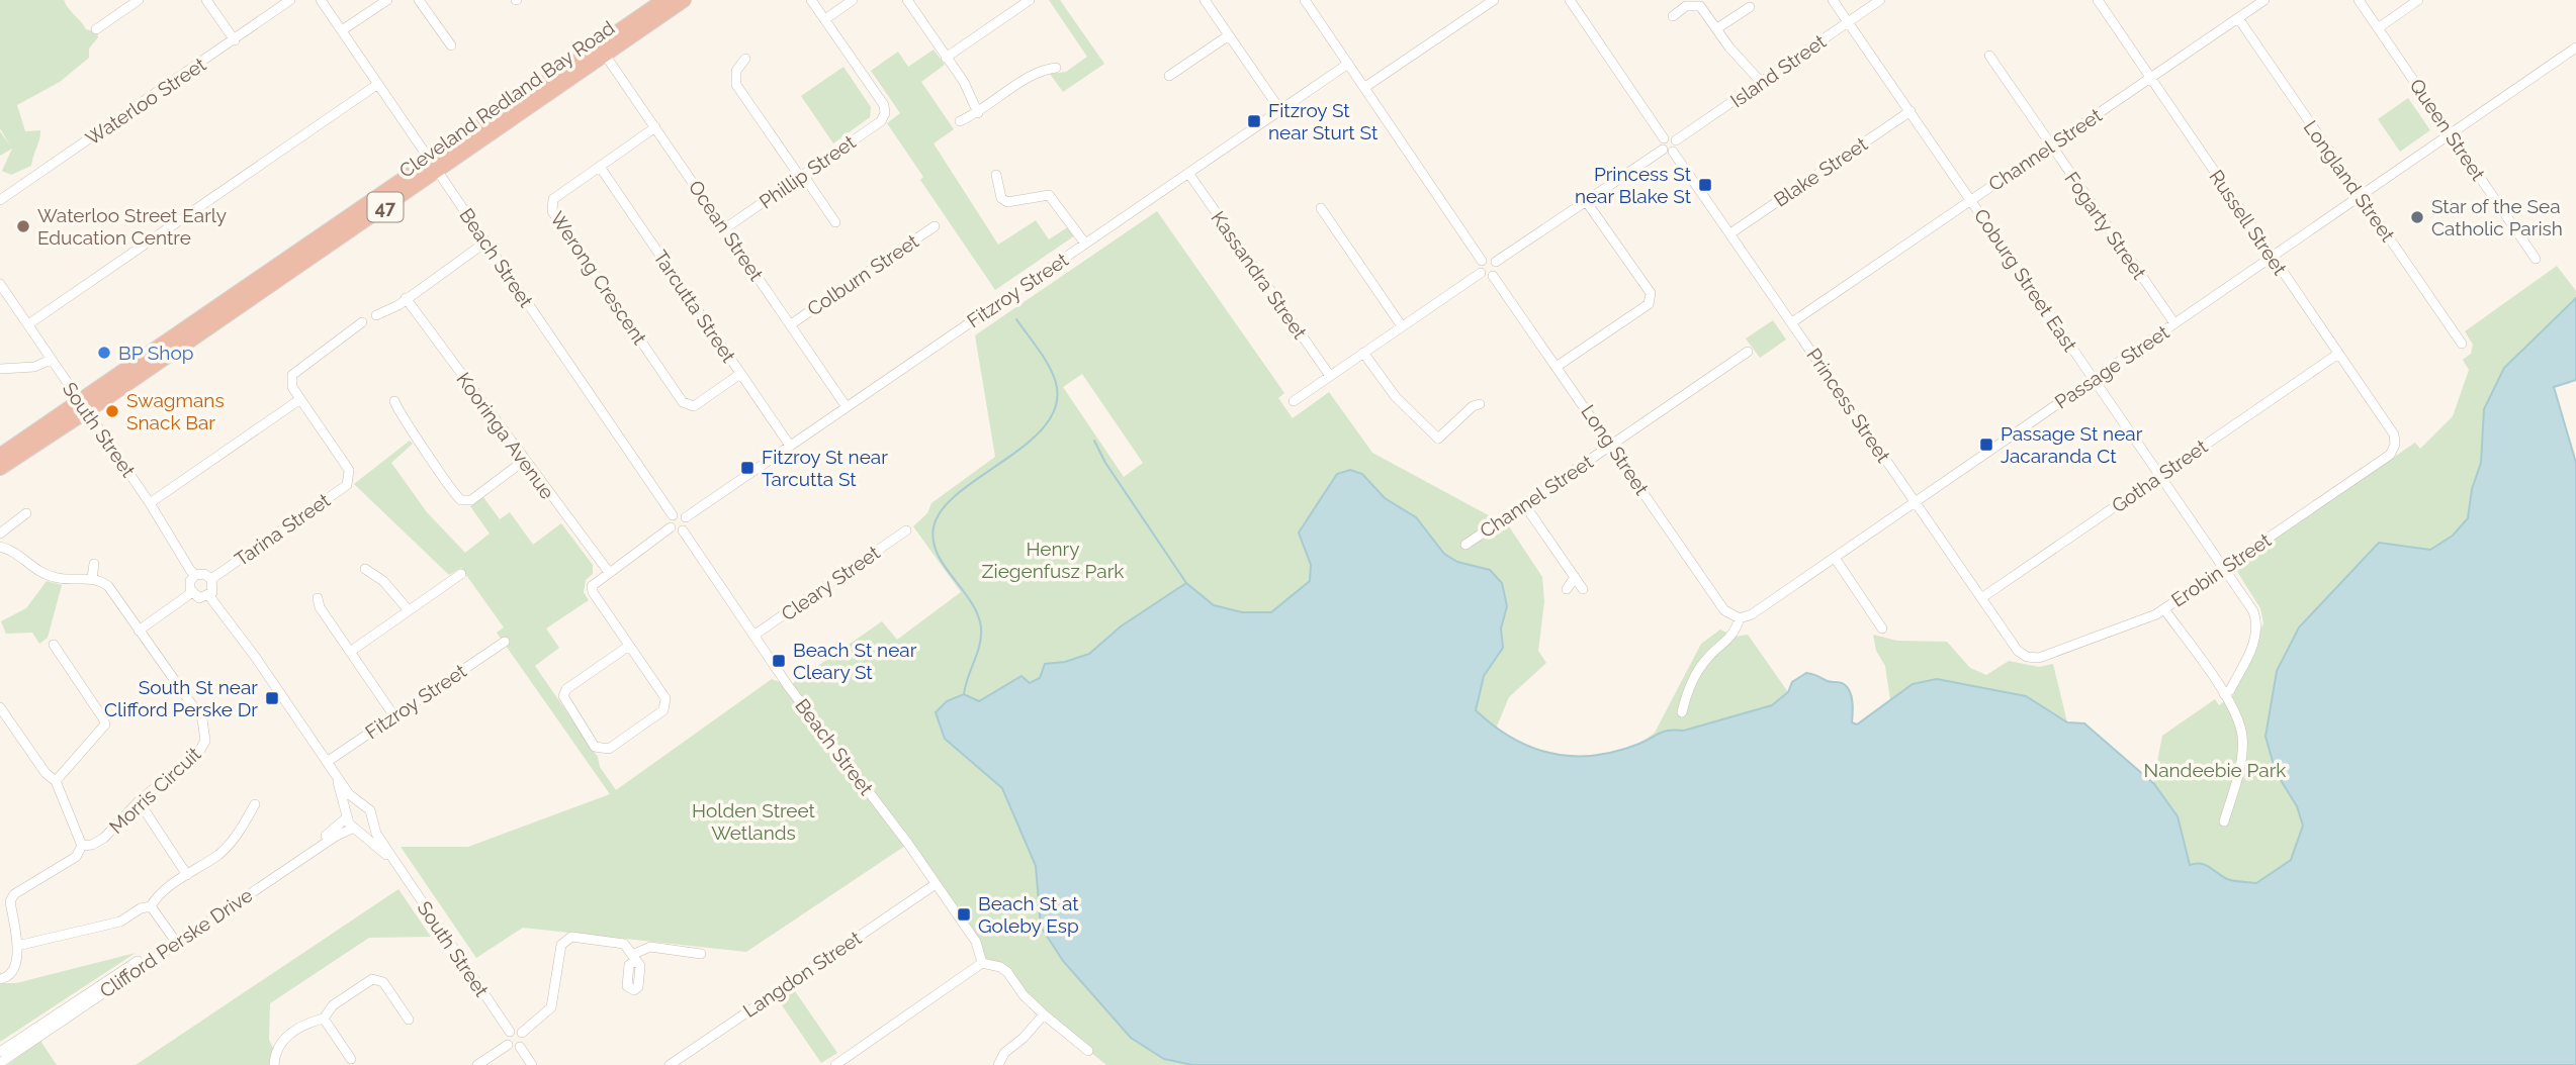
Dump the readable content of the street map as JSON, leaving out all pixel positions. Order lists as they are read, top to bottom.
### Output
{
  "streets": {
    "highway": ["Cleveland Redland Bay Road", "47"],
    "street": [
      "Island Street",
      "Waterloo Street",
      "Queen Street",
      "Channel Street",
      "Phillip Street",
      "Blake Street",
      "Longland Street",
      "Russell Street",
      "Fogarty Street",
      "Ocean Street",
      "Beach Street",
      "Colburn Street",
      "Kassandra Street",
      "Werong Crescent",
      "Coburg Street East",
      "Fitzroy Street",
      "Tarcutta Street",
      "Passage Street",
      "Princess Street",
      "South Street",
      "Kooringa Avenue",
      "Long Street",
      "Gotha Street",
      "Tarina Street",
      "Erobin Street",
      "Cleary Street",
      "Morris Circuit",
      "Clifford Perske Drive",
      "Langdon Street"
    ]
  },
  "crossings": [
    ["Island Street", "Coburg Street East"],
    ["Cleveland Redland Bay Road", "Ocean Street"],
    ["Cleveland Redland Bay Road", "Beach Street"],
    ["Cleveland Redland Bay Road", "South Street"],
    ["Queen Street", "Passage Street"],
    ["Channel Street", "Longland Street"],
    ["Channel Street", "Russell Street"],
    ["Channel Street", "Fogarty Street"],
    ["Channel Street", "Coburg Street East"],
    ["Channel Street", "Princess Street"],
    ["Channel Street", "Long Street"],
    ["Phillip Street", "Ocean Street"],
    ["Blake Street", "Coburg Street East"],
    ["Blake Street", "Princess Street"],
    ["Longland Street", "Passage Street"],
    ["Russell Street", "Passage Street"],
    ["Russell Street", "Gotha Street"],
    ["Russell Street", "Erobin Street"],
    ["Fogarty Street", "Passage Street"],
    ["Ocean Street", "Colburn Street"],
    ["Ocean Street", "Werong Crescent"],
    ["Ocean Street", "Fitzroy Street"],
    ["Beach Street", "Fitzroy Street"],
    ["Beach Street", "Cleary Street"],
    ["Beach Street", "Langdon Street"],
    ["Kassandra Street", "Fitzroy Street"],
    ["Werong Crescent", "Tarcutta Street"],
    ["Coburg Street East", "Passage Street"],
    ["Coburg Street East", "Gotha Street"],
    ["Coburg Street East", "Erobin Street"],
    ["Fitzroy Street", "Tarcutta Street"],
    ["Fitzroy Street", "South Street"],
    ["Passage Street", "Princess Street"],
    ["Passage Street", "Long Street"],
    ["Princess Street", "Gotha Street"],
    ["Princess Street", "Erobin Street"],
    ["South Street", "Tarina Street"],
    ["South Street", "Clifford Perske Drive"]
  ],
  "parks": ["Henry Ziegenfusz Park", "Nandeebie Park", "Holden Street Wetlands"],
  "places": {
    "transit": [
      "Fitzroy St near Sturt St",
      "Princess St near Blake St",
      "Passage St near Jacaranda Ct",
      "Fitzroy St near Tarcutta St",
      "Beach St near Cleary St",
      "South St near Clifford Perske Dr",
      "Beach St at Goleby Esp"
    ],
    "other": [
      "Star of the Sea Catholic Parish",
      "Waterloo Street Early Education Centre",
      "BP Shop",
      "Swagmans Snack Bar"
    ]
  }
}
